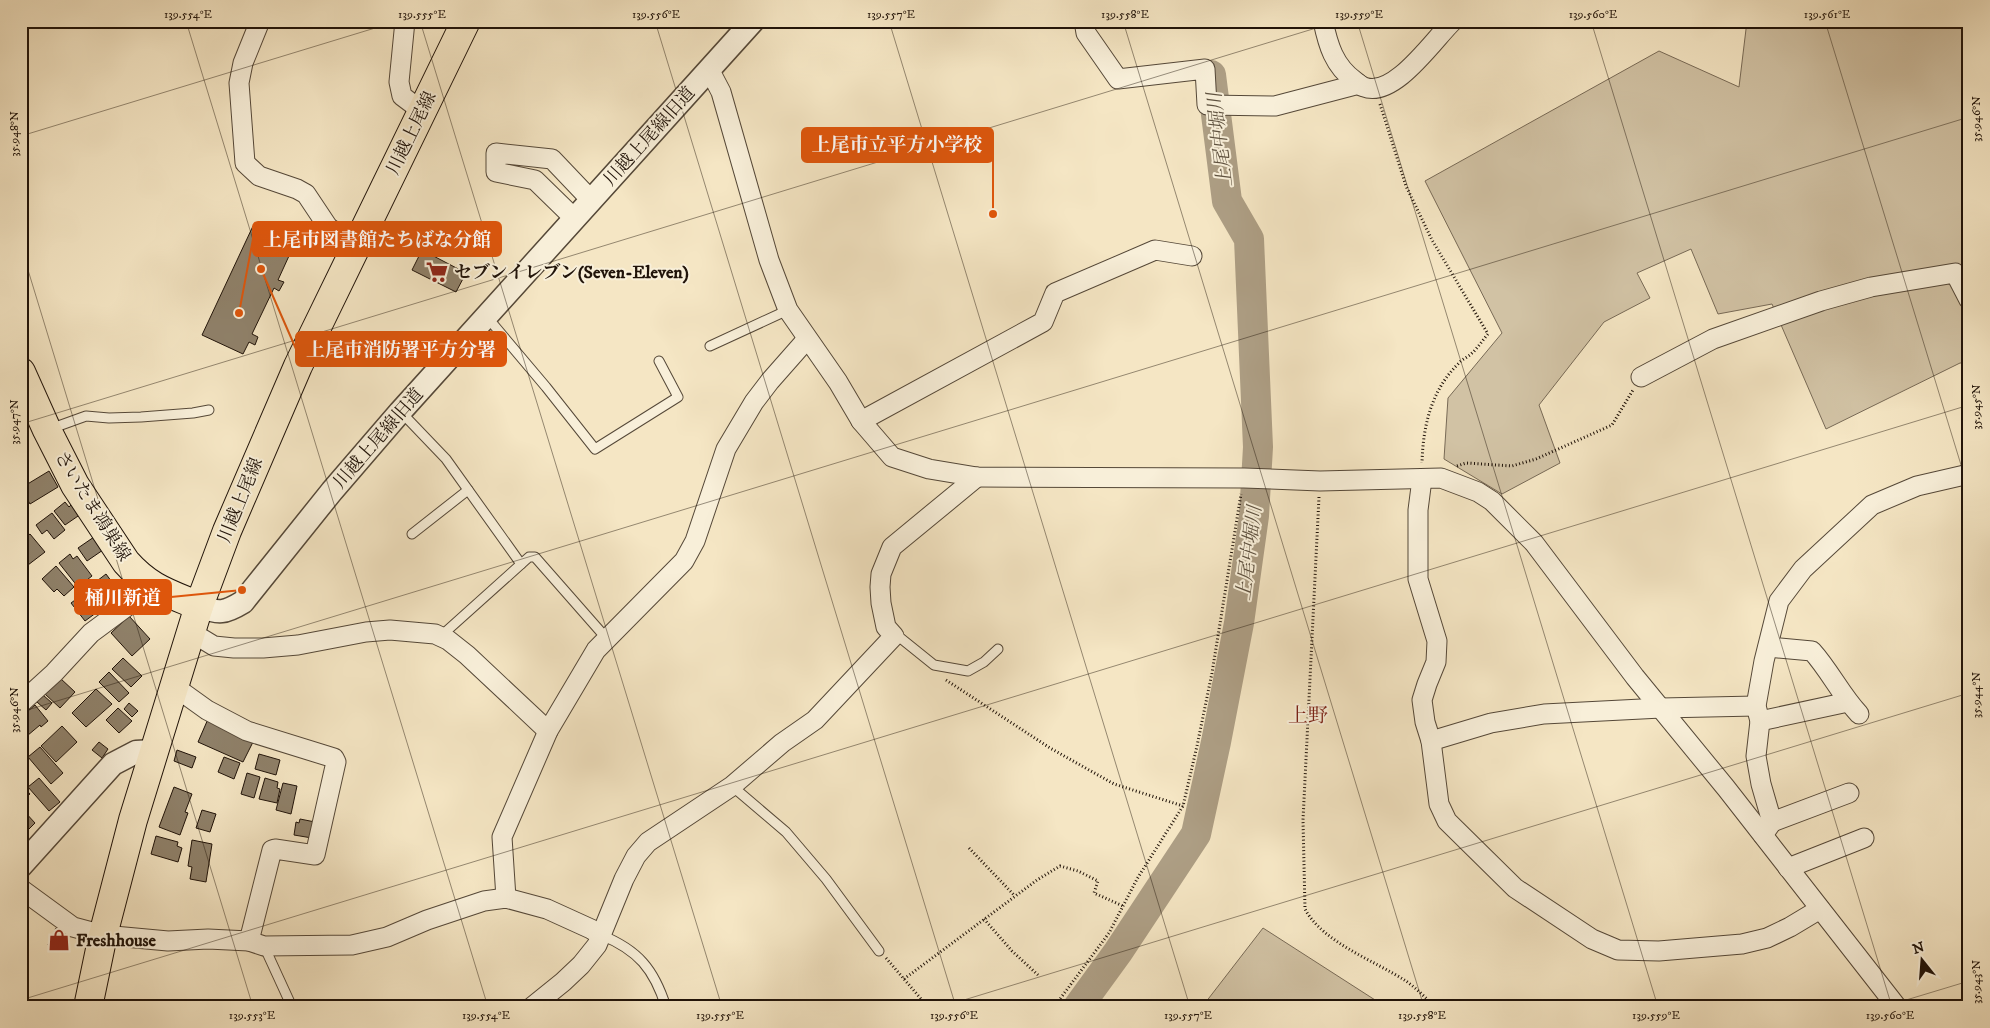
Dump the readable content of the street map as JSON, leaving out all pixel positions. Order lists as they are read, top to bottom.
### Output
{
  "streets": {
    "main road": ["川越上尾線", "さいたま鴻巣線"],
    "street": ["川越上尾線旧道"]
  },
  "crossings": [
    ["川越上尾線", "川越上尾線旧道"],
    ["川越上尾線", "さいたま鴻巣線"],
    ["川越上尾線旧道", "さいたま鴻巣線"]
  ],
  "districts": ["上野"],
  "water": ["上尾中堀川"],
  "places": {
    "other": [
      "上尾市立平方小学校",
      "上尾市消防署平方分署",
      "上尾市図書館たちばな分館",
      "桶川新道"
    ],
    "supermarket": ["セブンイレブン(Seven-Eleven)"],
    "shop": ["Freshhouse"]
  },
  "north": "top",
  "coordinates": [
    "139.554°E",
    "139.555°E",
    "139.556°E",
    "139.557°E",
    "139.558°E",
    "139.559°E",
    "139.560°E",
    "139.561°E",
    "35.946°N",
    "35.948°N",
    "35.945°N",
    "35.947°N",
    "35.944°N",
    "35.943°N",
    "139.553°E"
  ]
}
